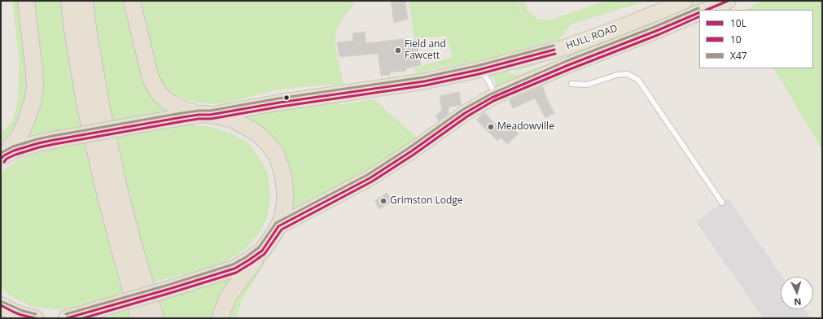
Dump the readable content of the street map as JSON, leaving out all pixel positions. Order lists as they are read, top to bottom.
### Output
{
  "streets": {
    "main road": ["HULL ROAD"]
  },
  "places": ["Field and Fawcett", "Meadowville", "Grimston Lodge"],
  "lines": ["transit line 10L", "transit line X47", "transit line 10"],
  "legend": ["10L", "10", "X47"],
  "north": "bottom"
}
